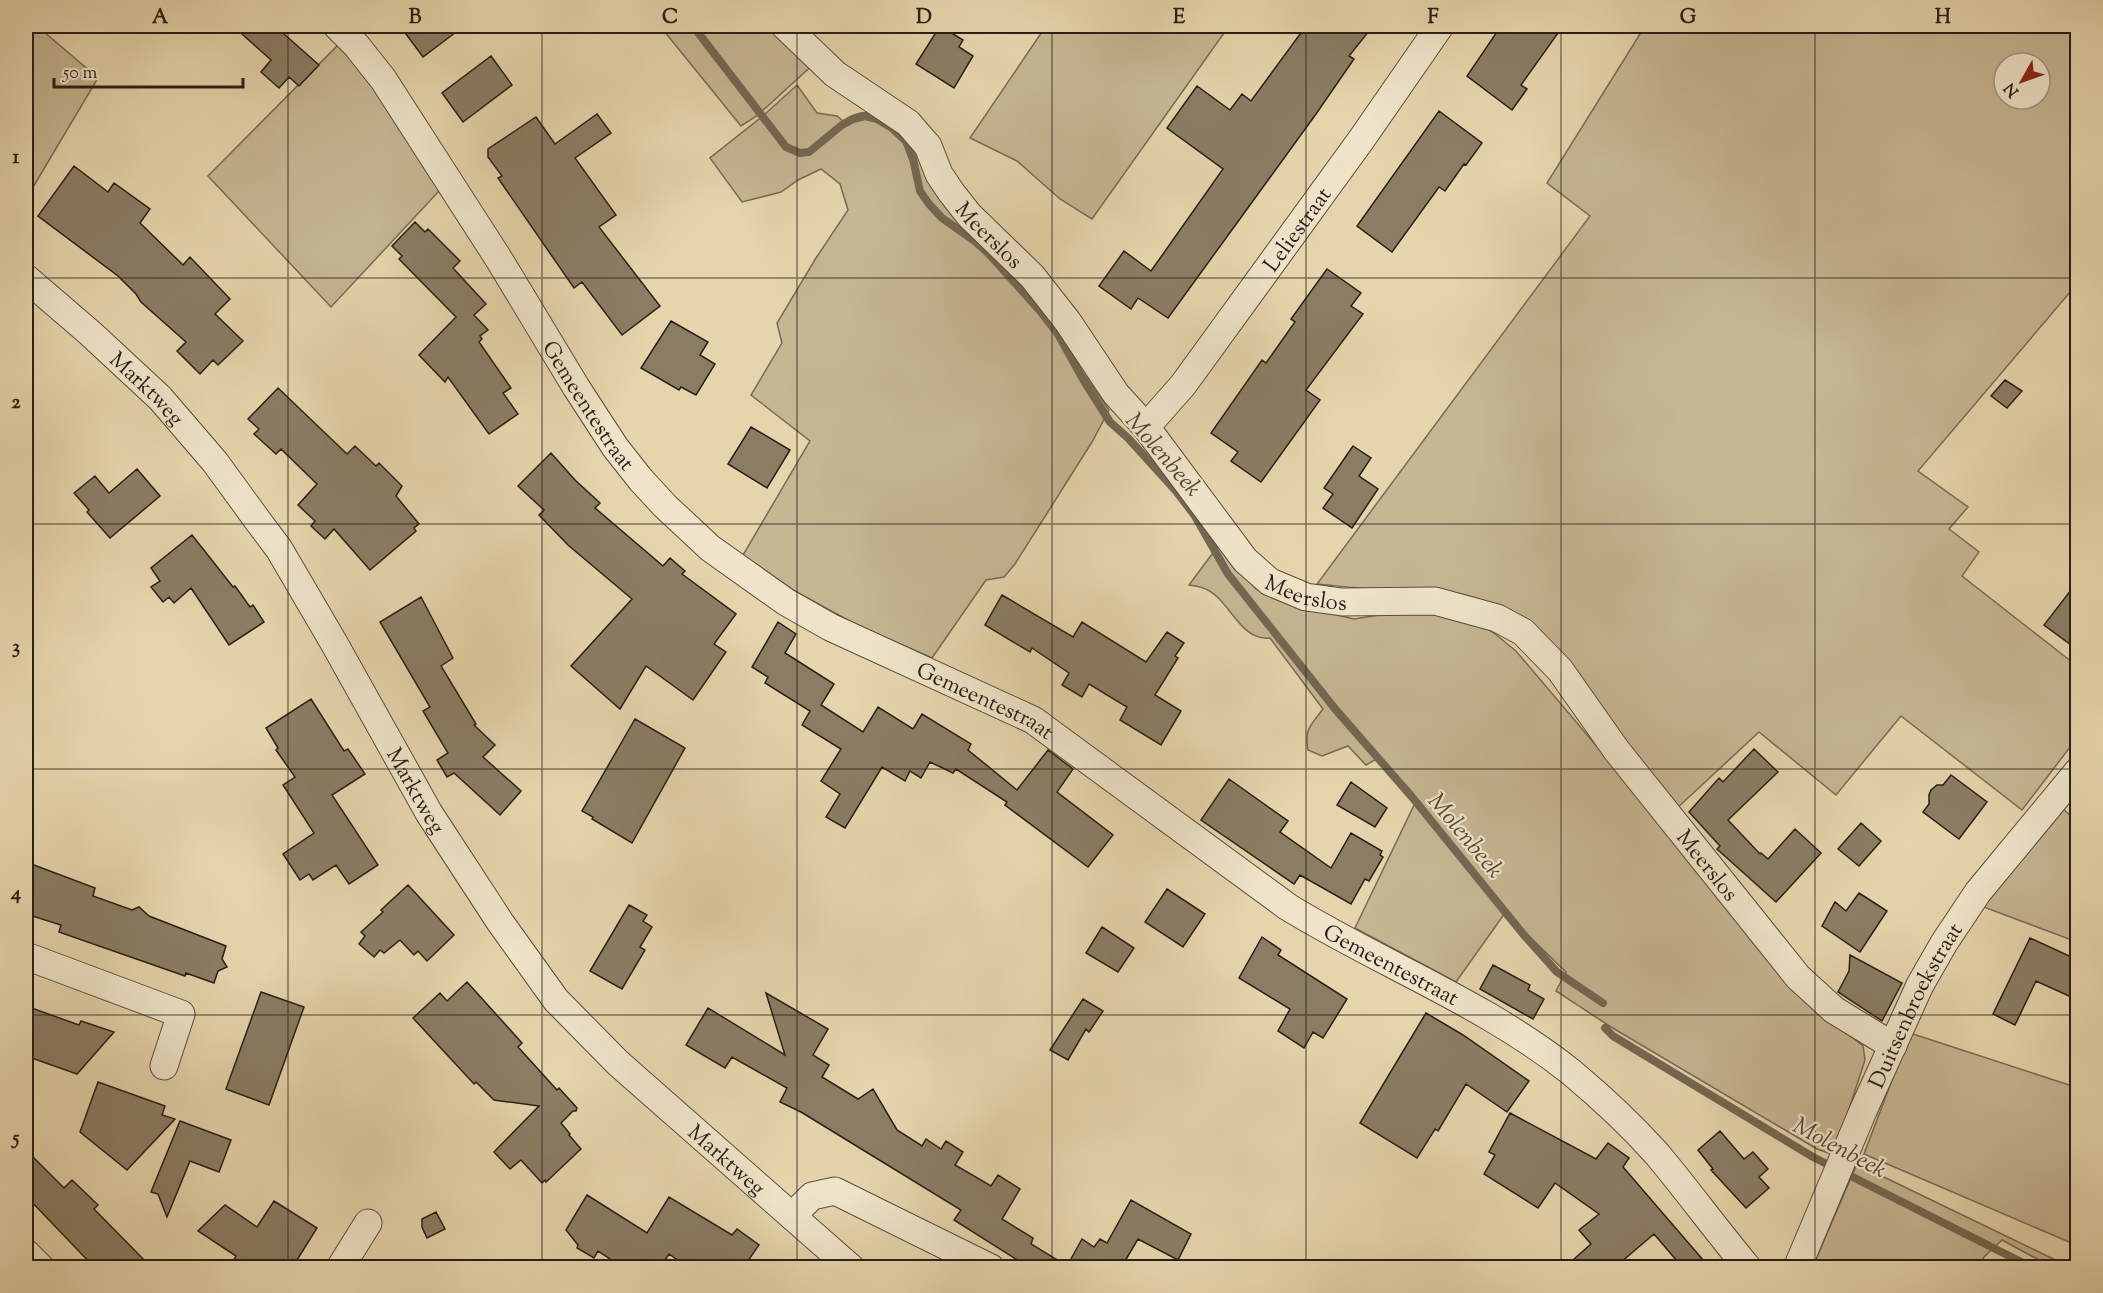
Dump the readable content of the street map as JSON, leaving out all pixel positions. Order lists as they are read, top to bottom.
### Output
{
  "streets": {
    "street": [
      "Leliestraat",
      "Meerslos",
      "Marktweg",
      "Gemeentestraat",
      "Duitsenbroekstraat"
    ]
  },
  "crossings": [
    ["Leliestraat", "Meerslos"],
    ["Meerslos", "Duitsenbroekstraat"]
  ],
  "water": ["Molenbeek"],
  "scale_bar": "50 m",
  "north": "bottom left",
  "grid": {
    "columns": [
      "A",
      "B",
      "C",
      "D",
      "E",
      "F",
      "G",
      "H"
    ],
    "rows": [
      "1",
      "2",
      "3",
      "4",
      "5"
    ]
  }
}
